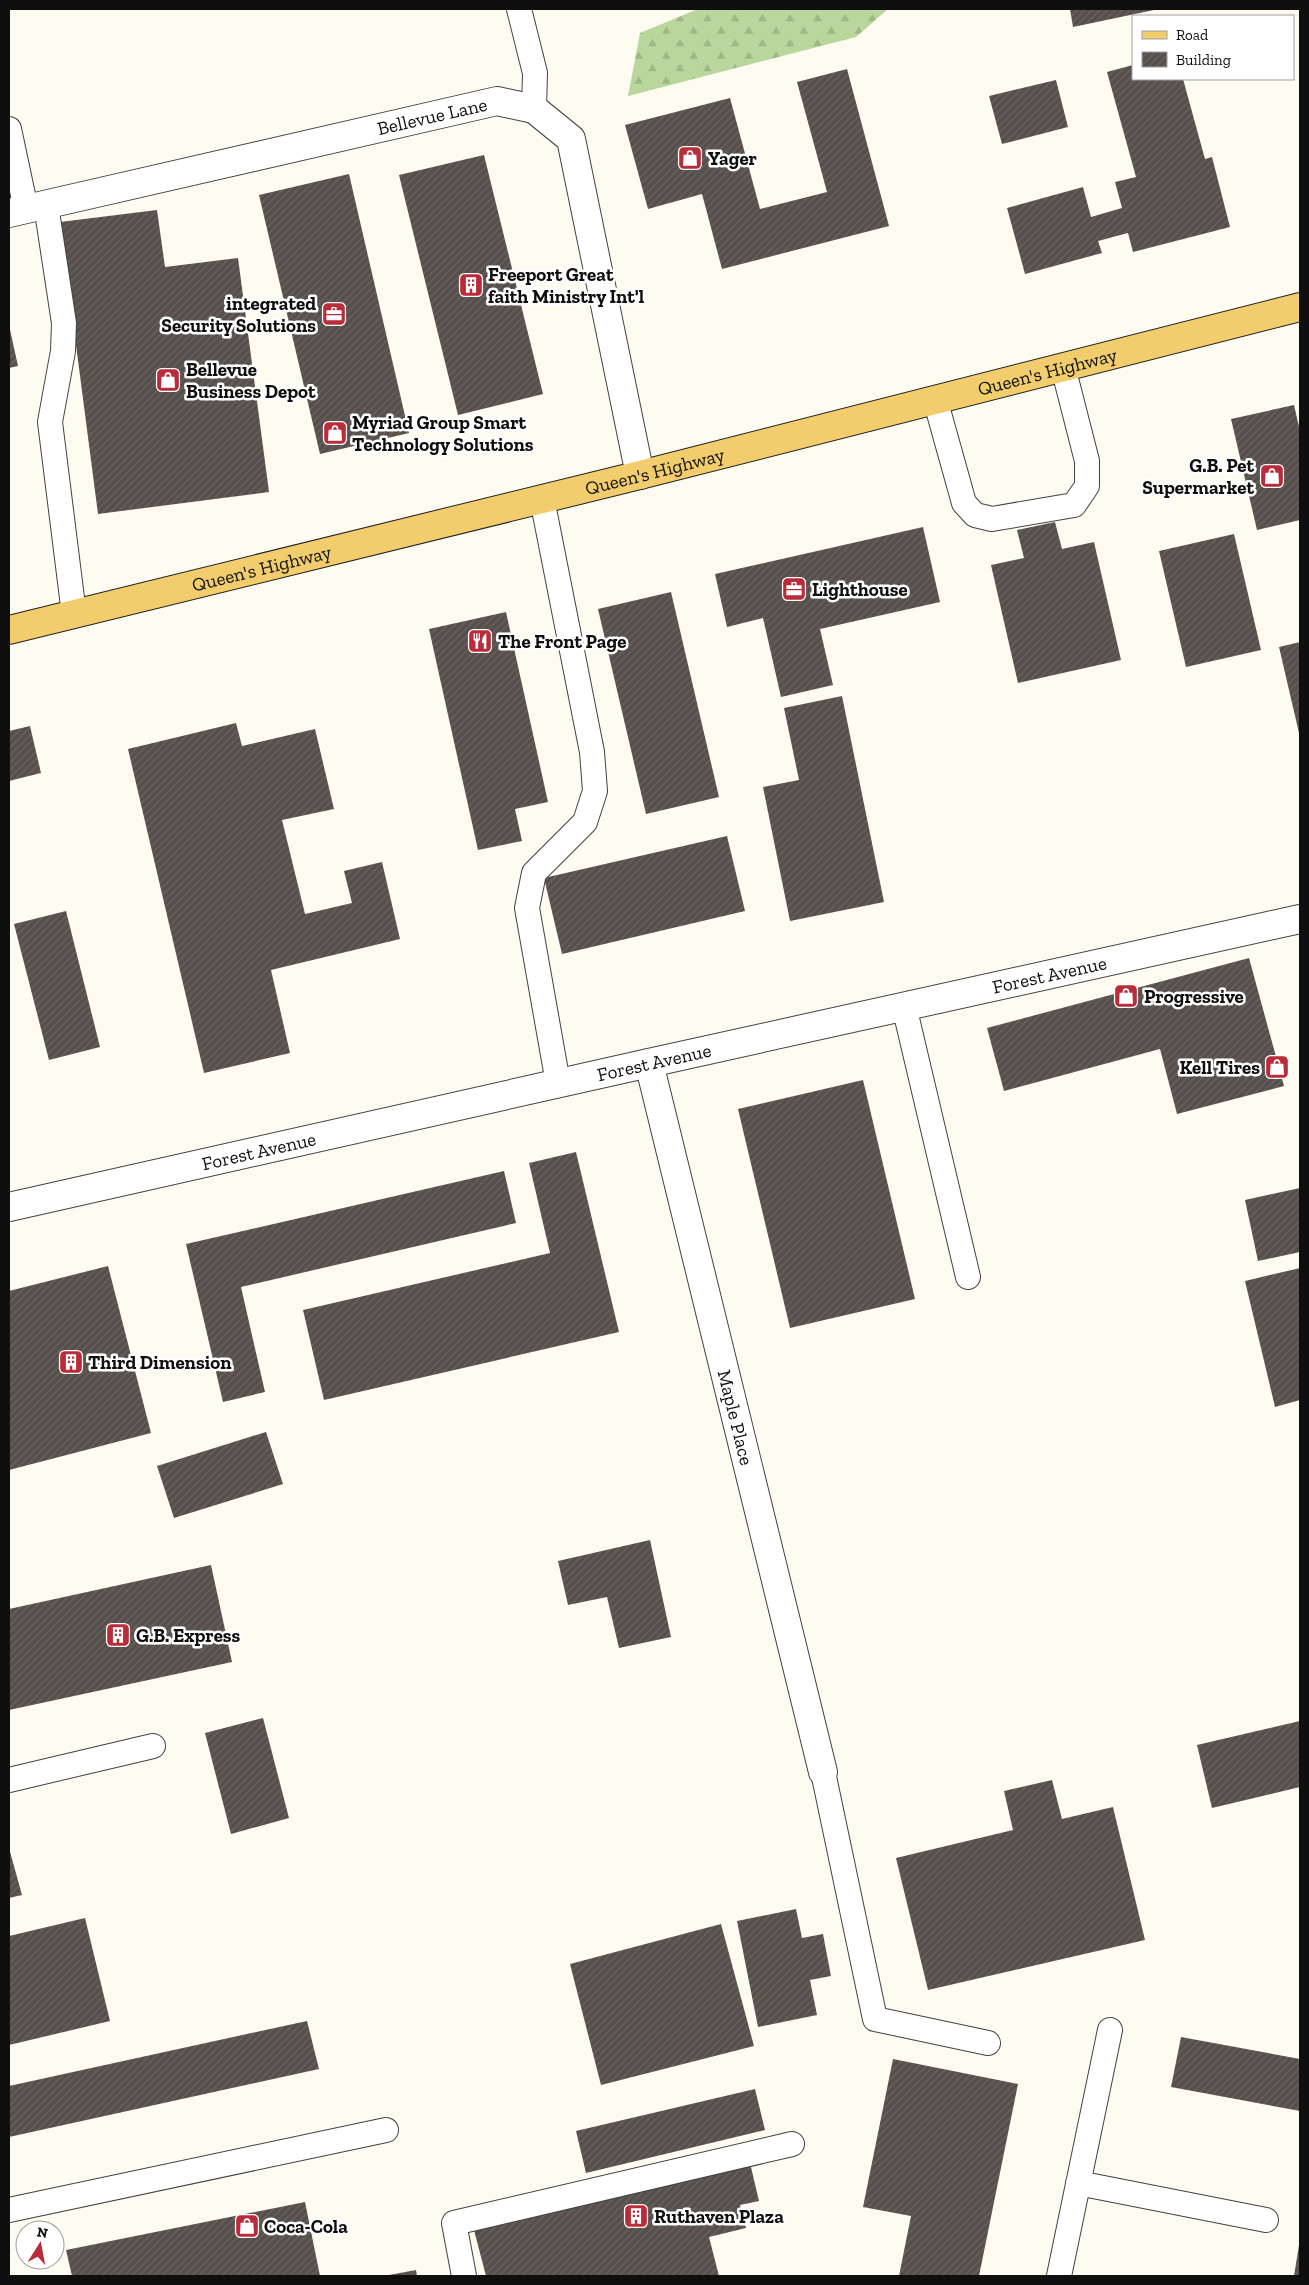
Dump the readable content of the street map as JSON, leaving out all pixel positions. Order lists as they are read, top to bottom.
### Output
{
  "streets": {
    "main road": ["Queen's Highway"],
    "street": ["Bellevue Lane", "Forest Avenue", "Maple Place"]
  },
  "crossings": [
    ["Bellevue Lane", "Queen's Highway"],
    ["Forest Avenue", "Maple Place"]
  ],
  "places": {
    "shop": [
      "Yager",
      "Bellevue Business Depot",
      "Myriad Group Smart Technology Solutions",
      "G.B. Pet Supermarket",
      "Progressive",
      "Kell Tires",
      "Coca-Cola"
    ],
    "building": [
      "Freeport Great faith Ministry Int'l",
      "Third Dimension",
      "G.B. Express",
      "Ruthaven Plaza"
    ],
    "office": ["integrated Security Solutions", "Lighthouse"],
    "restaurant": ["The Front Page"]
  },
  "legend": ["Road", "Building"],
  "north": "top"
}
